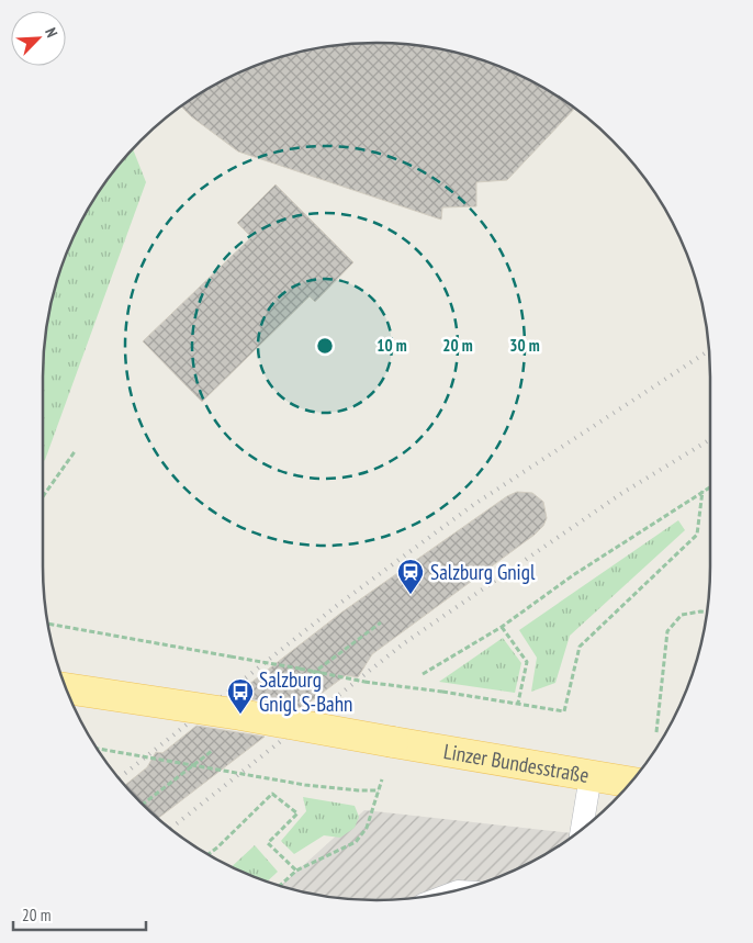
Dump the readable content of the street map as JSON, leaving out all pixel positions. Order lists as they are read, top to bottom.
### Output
{
  "streets": {
    "main road": ["Linzer Bundesstraße"]
  },
  "places": {
    "station": ["Salzburg Gnigl"],
    "bus stop": ["Salzburg Gnigl S-Bahn"]
  },
  "scale_bar": "20 m",
  "north": "top right",
  "rings": ["10 m", "20 m", "30 m"]
}
